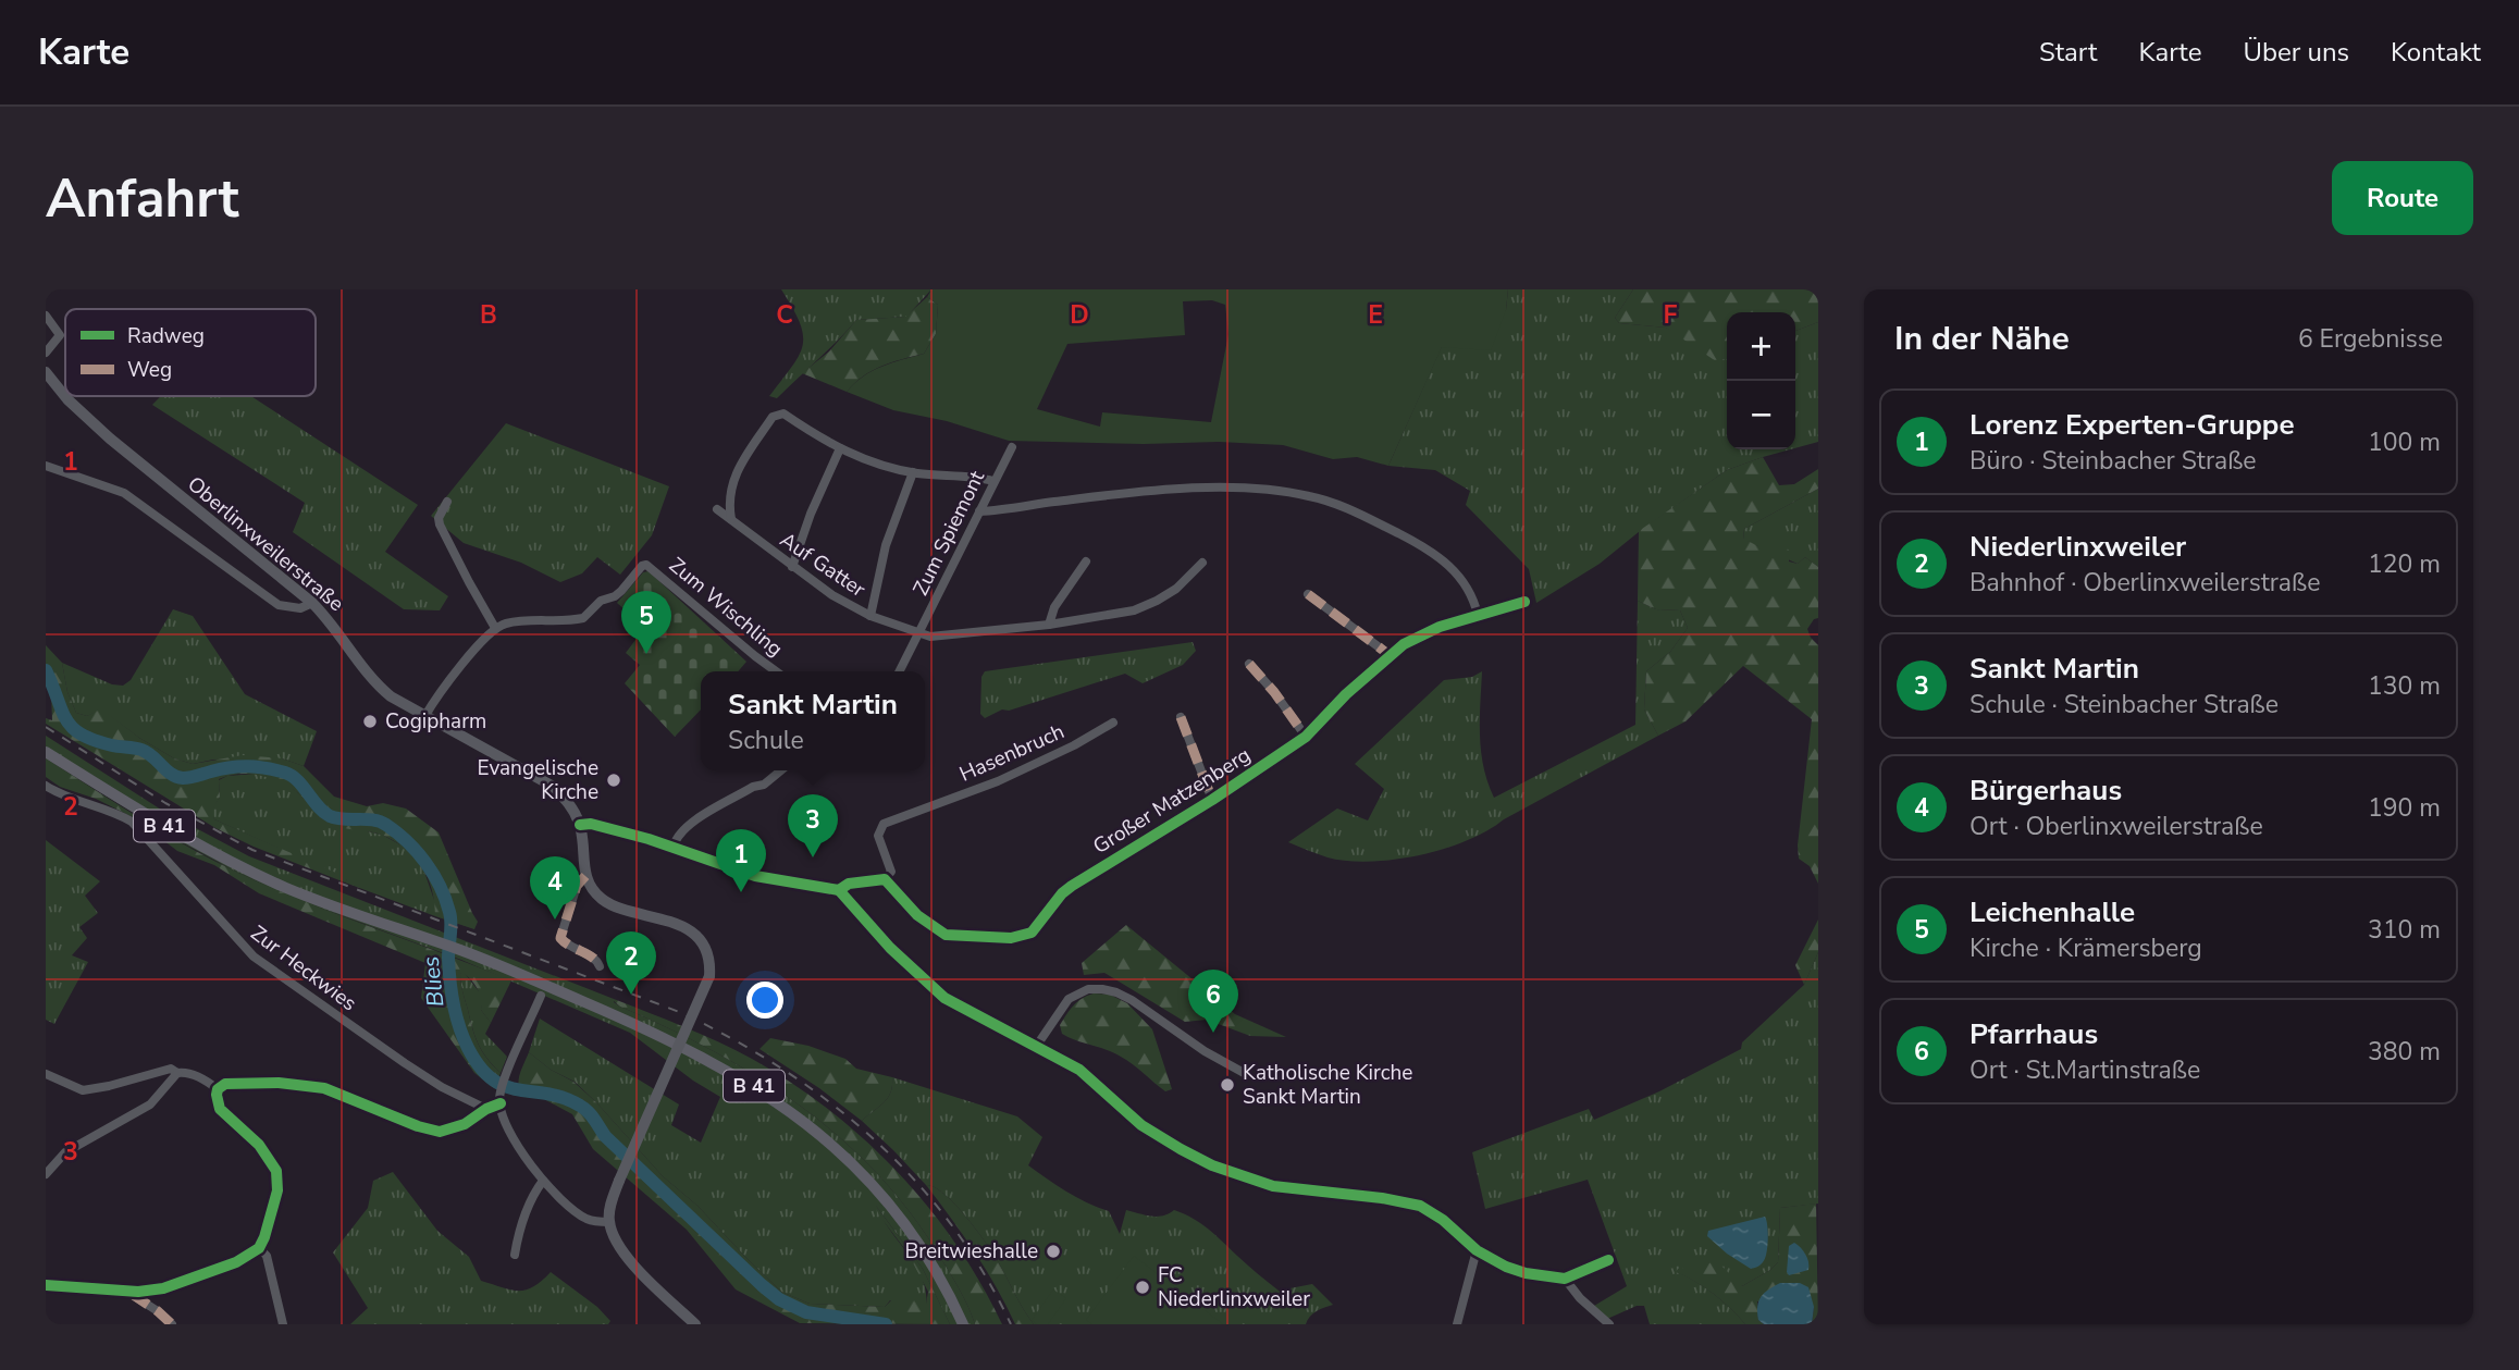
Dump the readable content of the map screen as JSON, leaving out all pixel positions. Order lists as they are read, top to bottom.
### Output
{
  "streets": {
    "highway": ["B 41"],
    "main road": ["Oberlinxweilerstraße"],
    "street": [
      "Zum Spiemont",
      "Auf Gatter",
      "Zum Wischling",
      "Hasenbruch",
      "Großer Matzenberg",
      "Zur Heckwies"
    ]
  },
  "crossings": [
    ["Zum Spiemont", "Auf Gatter"],
    ["Hasenbruch", "Großer Matzenberg"]
  ],
  "water": ["Blies"],
  "places": [
    "Cogipharm",
    "Evangelische Kirche",
    "Katholische Kirche Sankt Martin",
    "Breitwieshalle",
    "FC Niederlinxweiler"
  ],
  "legend": ["Radweg", "Weg"],
  "page": {
    "header": "Karte",
    "nav": [
      "Start",
      "Karte",
      "Über uns",
      "Kontakt"
    ],
    "buttons": "Route",
    "title": "Anfahrt",
    "heading": ["In der Nähe", "6 Ergebnisse"],
    "map_buttons": ["+", "−"],
    "list": [
      {
        "mark": "1",
        "name": "Lorenz Experten-Gruppe",
        "note": "Büro · Steinbacher Straße",
        "value": "100 m"
      },
      {
        "mark": "2",
        "name": "Niederlinxweiler",
        "note": "Bahnhof · Oberlinxweilerstraße",
        "value": "120 m"
      },
      {
        "mark": "3",
        "name": "Sankt Martin",
        "note": "Schule · Steinbacher Straße",
        "value": "130 m"
      },
      {
        "mark": "4",
        "name": "Bürgerhaus",
        "note": "Ort · Oberlinxweilerstraße",
        "value": "190 m"
      },
      {
        "mark": "5",
        "name": "Leichenhalle",
        "note": "Kirche · Krämersberg",
        "value": "310 m"
      },
      {
        "mark": "6",
        "name": "Pfarrhaus",
        "note": "Ort · St.Martinstraße",
        "value": "380 m"
      }
    ],
    "pins": [
      "5",
      "3",
      "1",
      "4",
      "2",
      "6"
    ],
    "popup": ["Sankt Martin", "Schule"]
  },
  "grid": {
    "columns": [
      "B",
      "C",
      "D",
      "E",
      "F"
    ],
    "rows": ["1", "2", "3"]
  }
}
